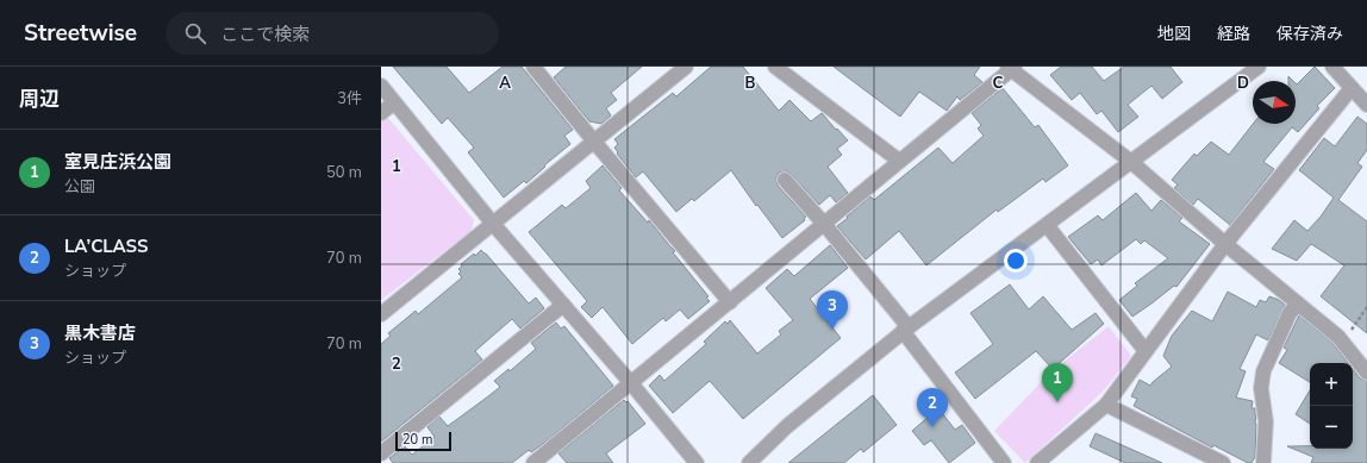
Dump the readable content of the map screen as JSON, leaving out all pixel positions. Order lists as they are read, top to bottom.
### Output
{
  "scale_bar": "20 m",
  "north": "right",
  "page": {
    "header": "Streetwise",
    "search": "ここで検索",
    "nav": ["地図", "経路", "保存済み"],
    "heading": ["周辺", "3件"],
    "list": [
      {
        "mark": "1",
        "name": "室見庄浜公園",
        "note": "公園",
        "value": "50 m"
      },
      {
        "mark": "2",
        "name": "LA’CLASS",
        "note": "ショップ",
        "value": "70 m"
      },
      {
        "mark": "3",
        "name": "黒木書店",
        "note": "ショップ",
        "value": "70 m"
      }
    ],
    "pins": ["3", "1", "2"],
    "map_buttons": ["+", "−"],
    "scale": "20 m"
  },
  "grid": {
    "columns": [
      "A",
      "B",
      "C",
      "D"
    ],
    "rows": ["1", "2"]
  }
}
